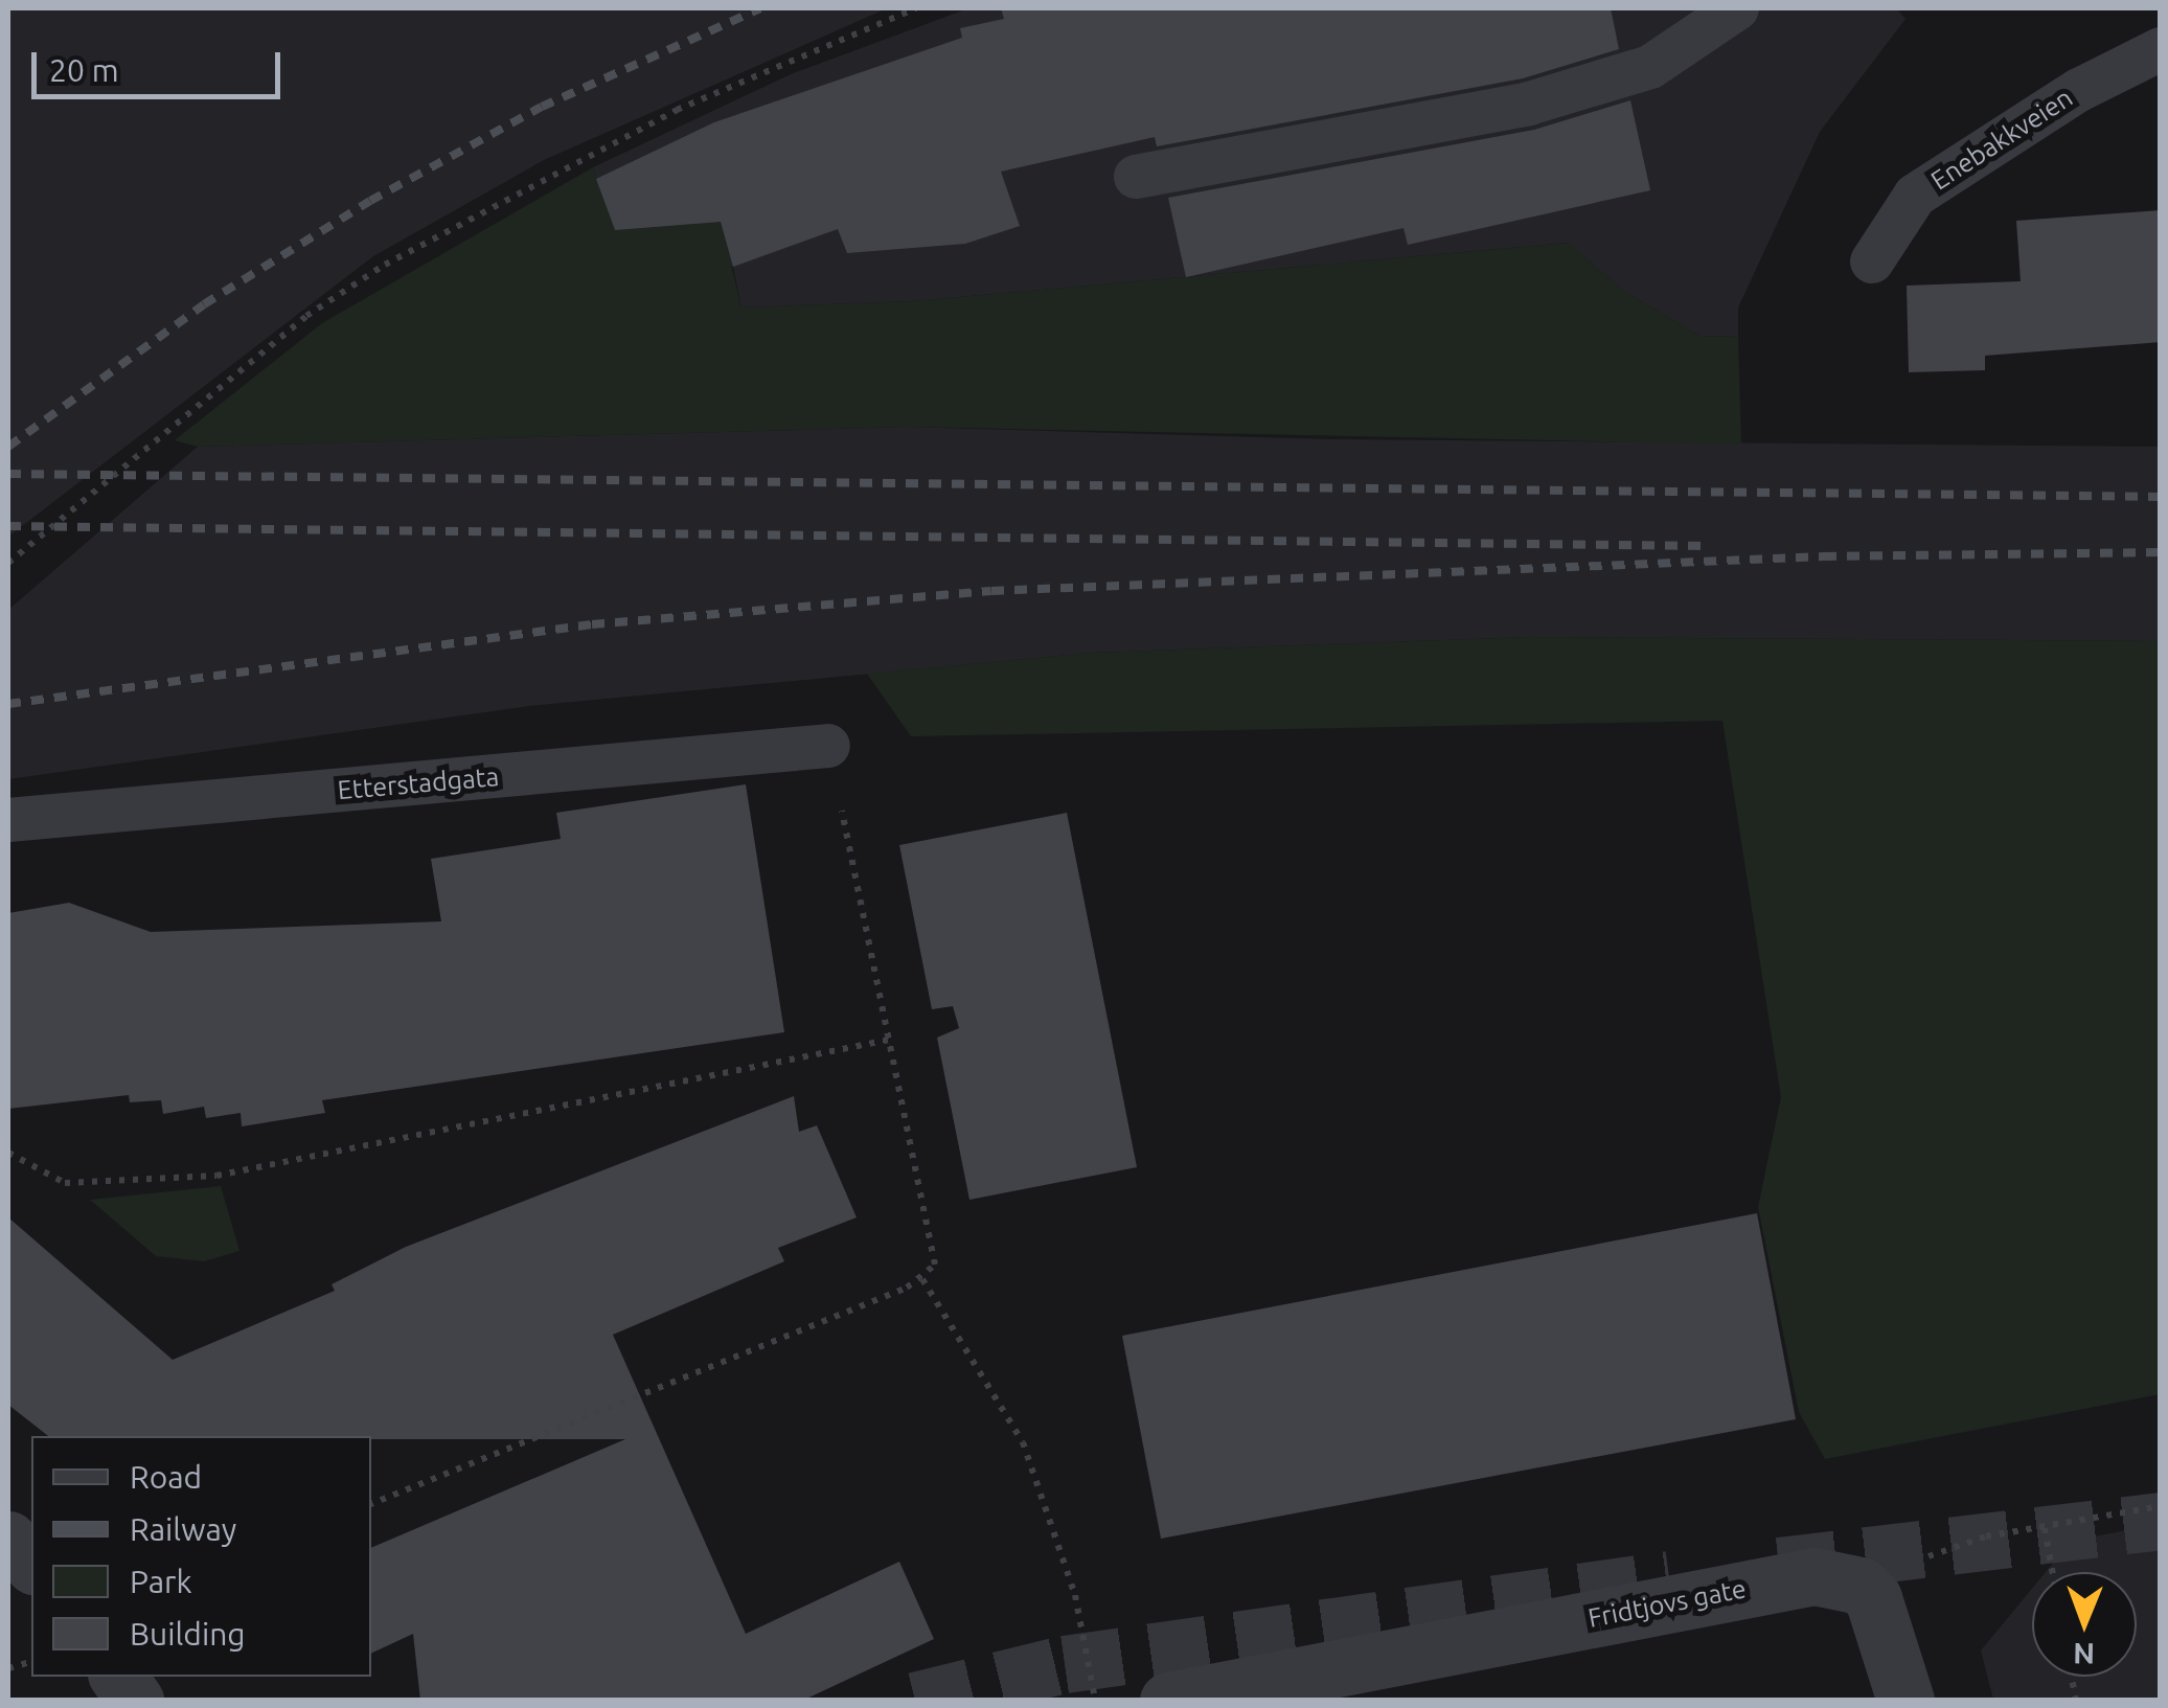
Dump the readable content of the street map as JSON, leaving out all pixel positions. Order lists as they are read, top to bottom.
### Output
{
  "streets": {
    "street": ["Fridtjovs gate"],
    "lane": ["Enebakkveien", "Etterstadgata"]
  },
  "legend": [
    "Road",
    "Railway",
    "Park",
    "Building"
  ],
  "scale_bar": "20 m",
  "north": "bottom"
}
